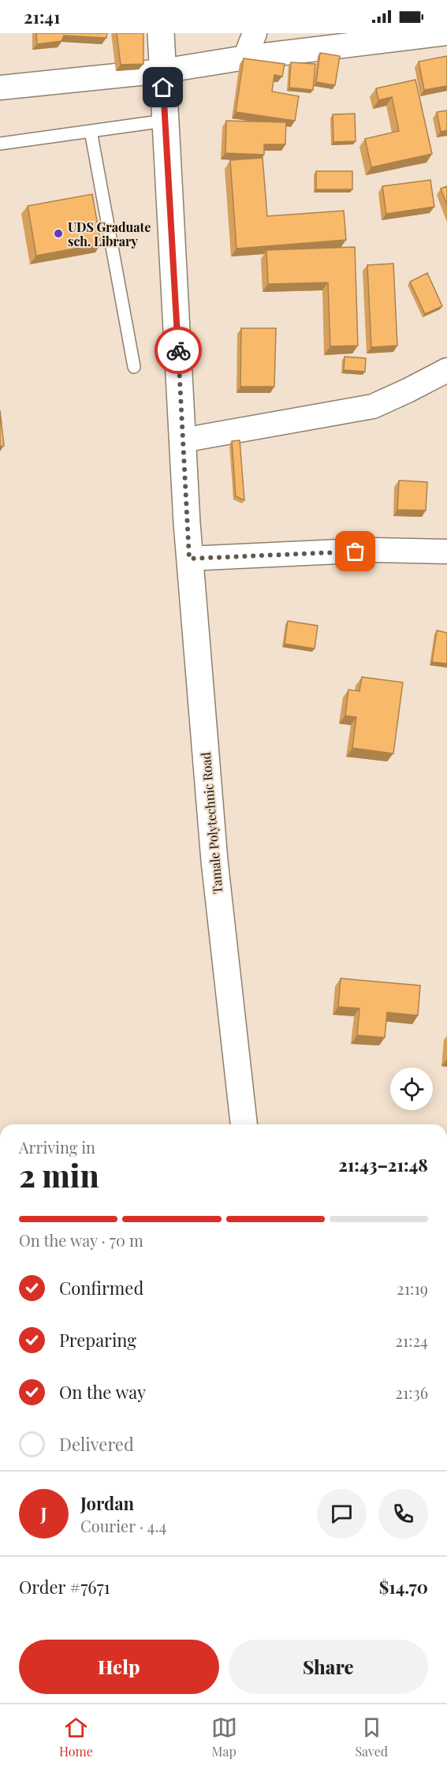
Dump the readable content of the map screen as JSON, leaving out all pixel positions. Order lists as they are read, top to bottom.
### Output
{
  "streets": {
    "street": ["Tamale Polytechnic Road"]
  },
  "places": ["UDS Graduate sch. Library"],
  "page": {
    "status": "21:41",
    "heading": ["2 min", "Arriving in", "21:43–21:48"],
    "panel": [
      "Jordan",
      "Courier · 4.4",
      "Order #7671",
      "$14.70"
    ],
    "bar": "On the way · 70 m",
    "list": [
      ["Confirmed", "21:19"],
      ["Preparing", "21:24"],
      ["On the way", "21:36"],
      "Delivered"
    ],
    "round": "J",
    "buttons": ["Help", "Share"],
    "tabs": ["Home", "Map", "Saved"]
  }
}
